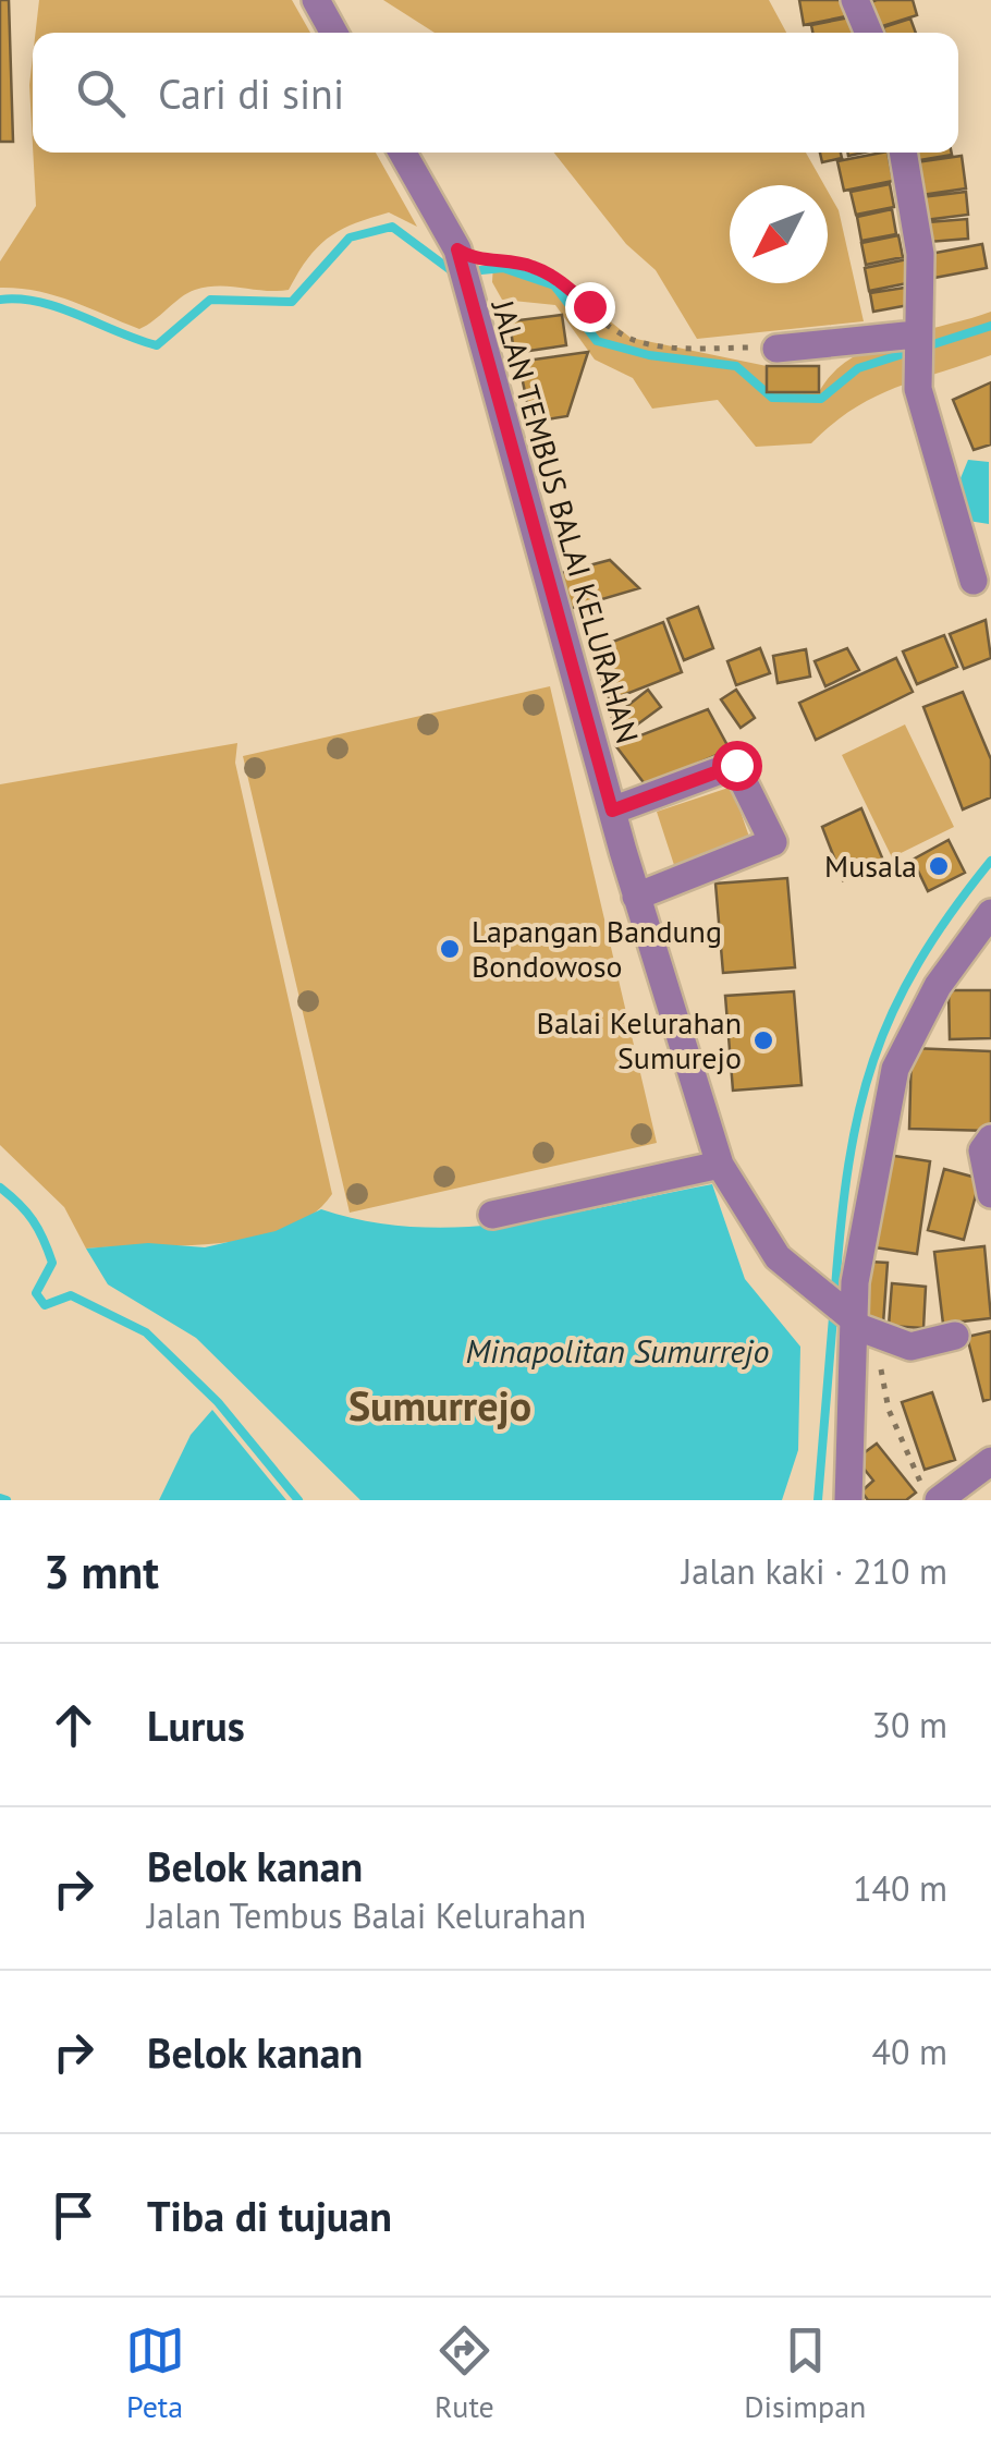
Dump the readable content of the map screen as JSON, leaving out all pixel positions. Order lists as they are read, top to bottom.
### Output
{
  "streets": {
    "street": ["JALAN TEMBUS BALAI KELURAHAN"]
  },
  "districts": ["Sumurrejo"],
  "water": ["Minapolitan Sumurrejo"],
  "places": ["Musala", "Lapangan Bandung Bondowoso", "Balai Kelurahan Sumurejo"],
  "north": "bottom left",
  "page": {
    "search": "Cari di sini",
    "heading": ["3 mnt", "Jalan kaki · 210 m"],
    "list": [
      ["Lurus", "30 m"],
      ["Belok kanan", "Jalan Tembus Balai Kelurahan", "140 m"],
      ["Belok kanan", "40 m"],
      "Tiba di tujuan"
    ],
    "nav": ["Peta", "Rute", "Disimpan"]
  }
}
